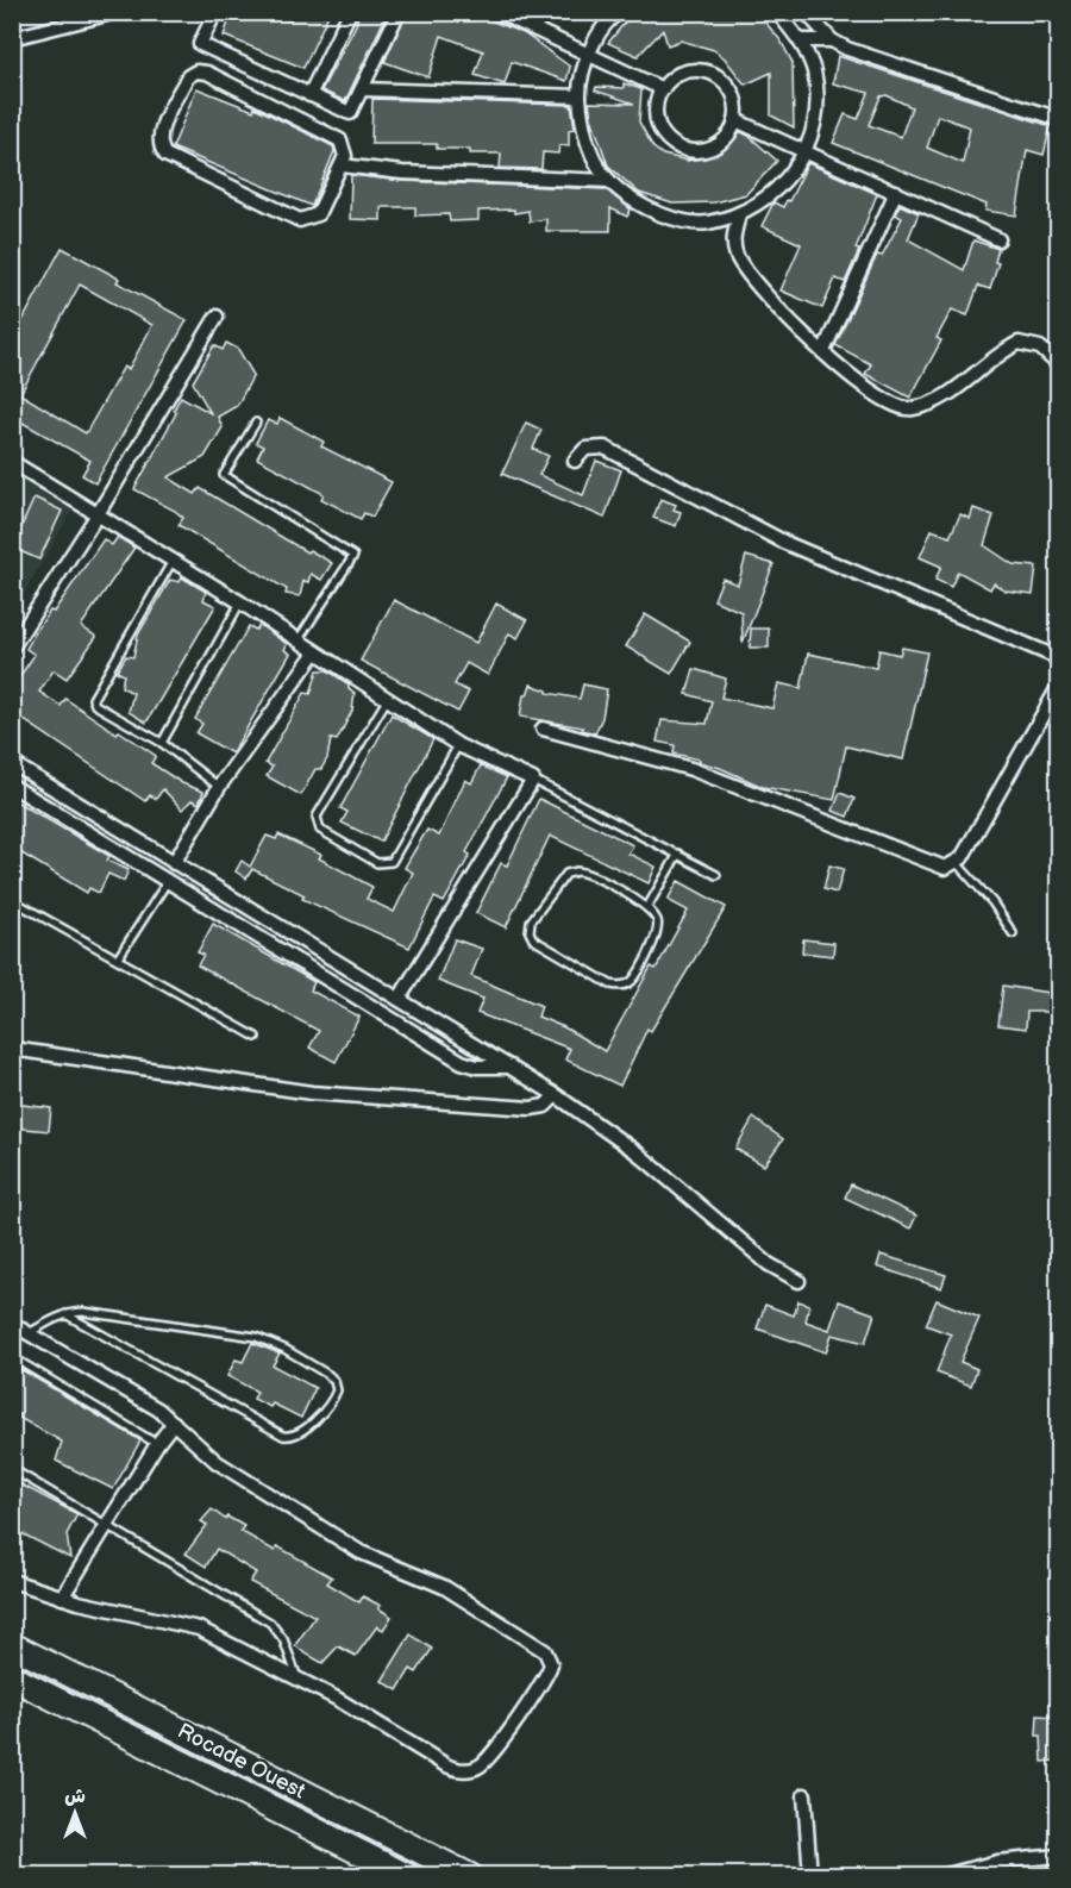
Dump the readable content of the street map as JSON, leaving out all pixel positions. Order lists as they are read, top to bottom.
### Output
{
  "streets": {
    "highway": ["Rocade Ouest"]
  },
  "north": "top"
}
